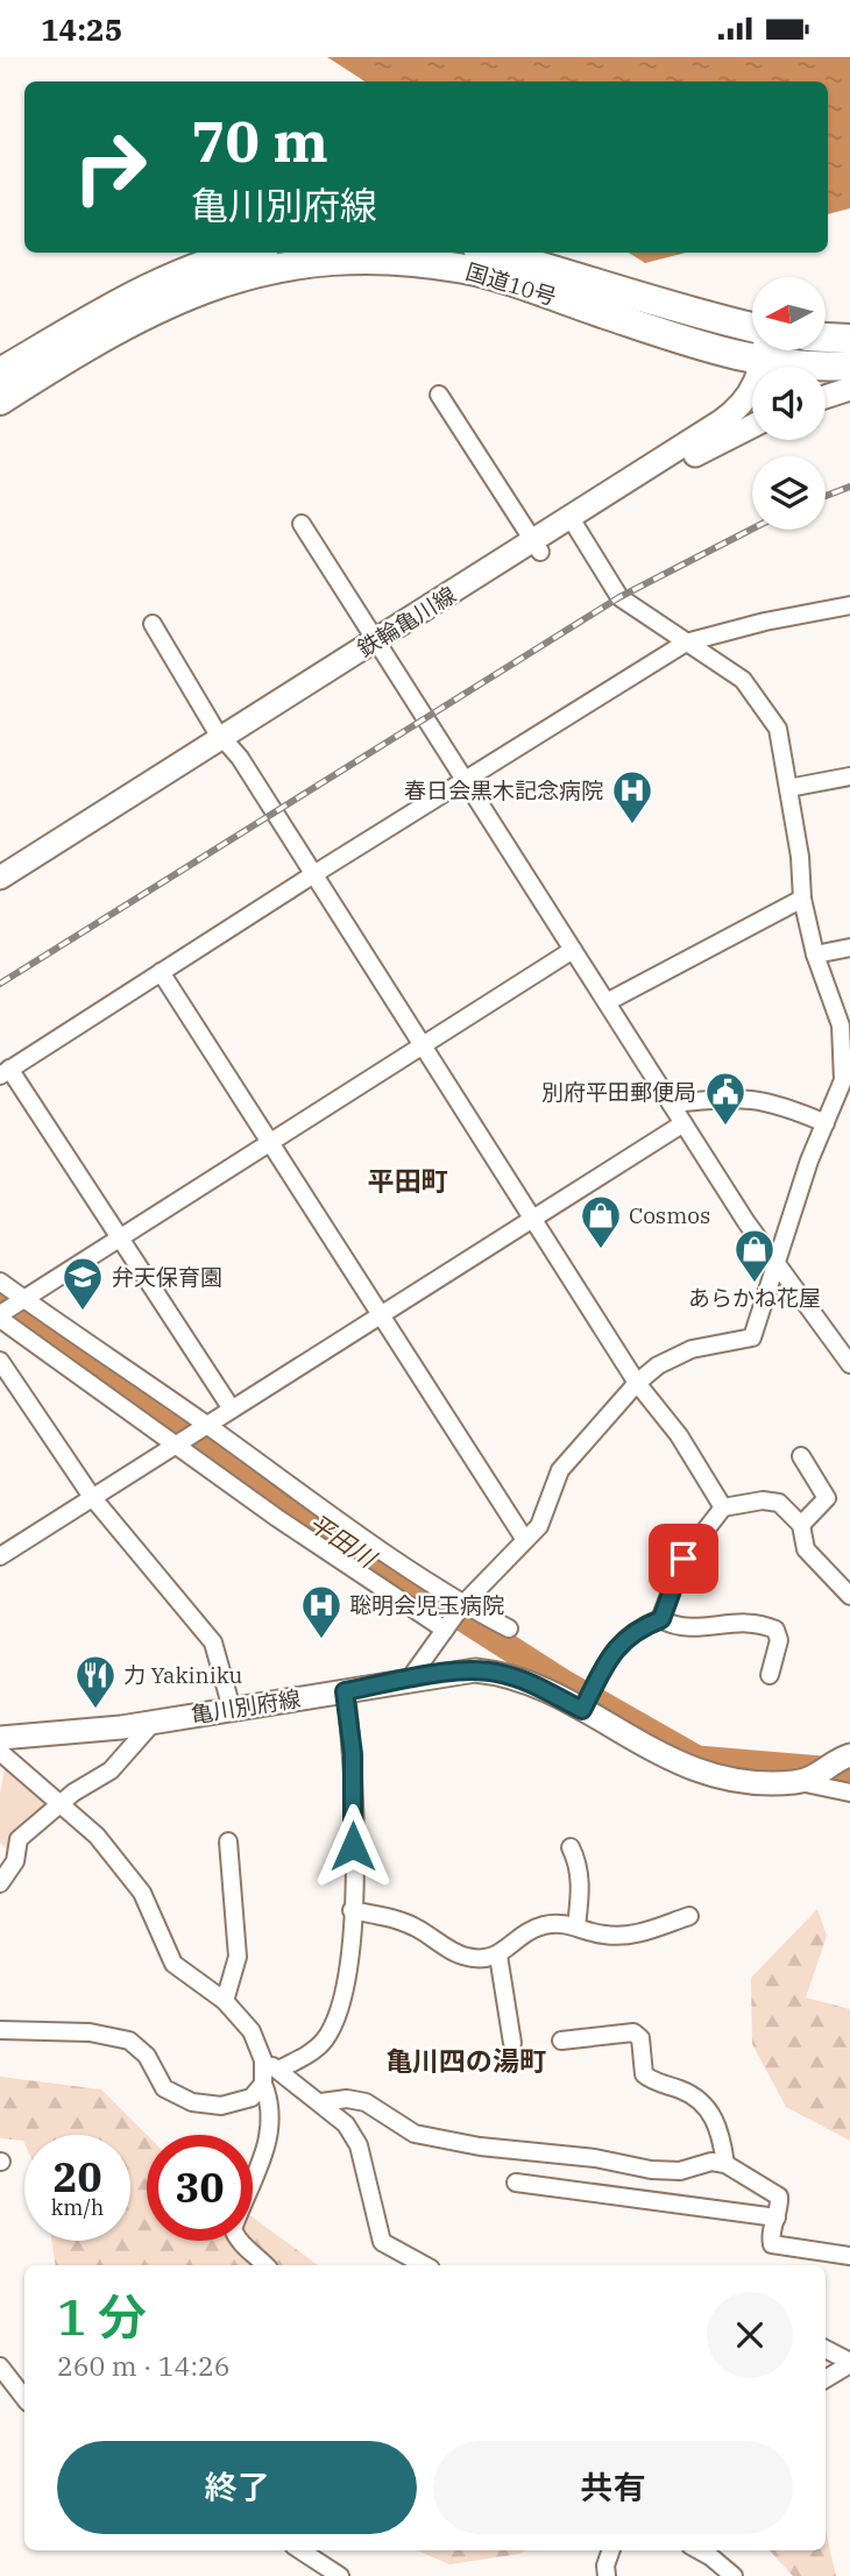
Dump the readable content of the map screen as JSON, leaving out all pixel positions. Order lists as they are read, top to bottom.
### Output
{
  "streets": {
    "highway": ["国道10号"],
    "main road": ["鉄輪亀川線", "亀川別府線"]
  },
  "crossings": [
    ["国道10号", "鉄輪亀川線"]
  ],
  "districts": ["平田町", "亀川四の湯町"],
  "water": ["平田川"],
  "places": {
    "hospital": ["春日会黒木記念病院", "聡明会児玉病院"],
    "public building": ["別府平田郵便局"],
    "shop": ["Cosmos", "あらかね花屋"],
    "school or university": ["弁天保育園"],
    "restaurant": ["力 Yakiniku"]
  },
  "north": "left",
  "page": {
    "status": "14:25",
    "turn": ["70 m", "亀川別府線"],
    "speed": "20 km/h",
    "limit": "30",
    "heading": ["1 分", "260 m · 14:26"],
    "buttons": ["終了", "共有"]
  }
}
